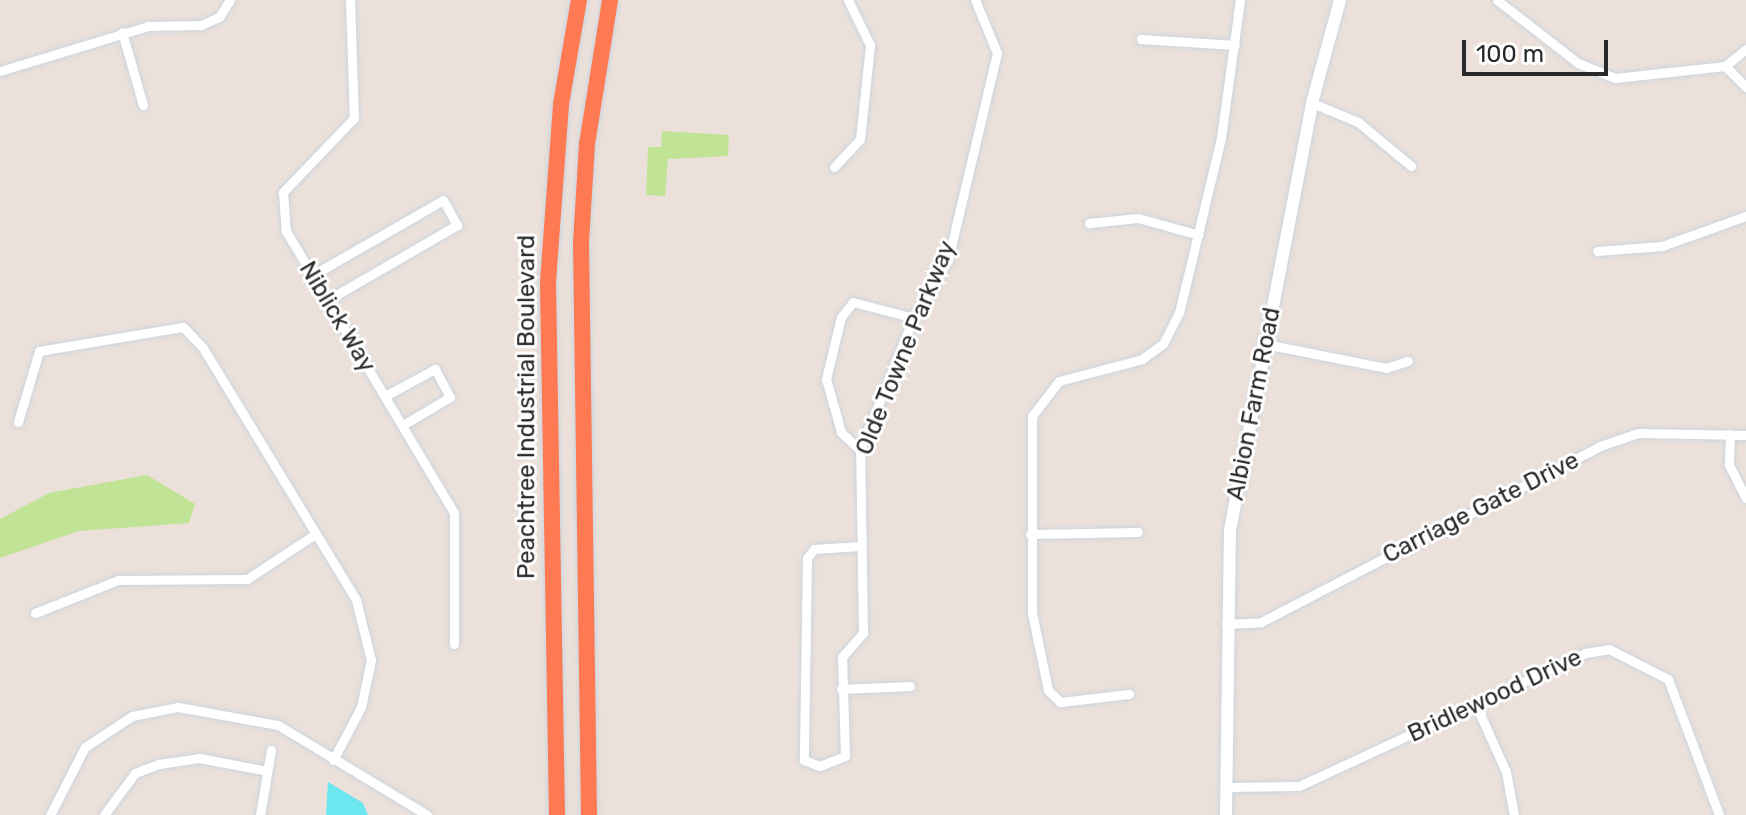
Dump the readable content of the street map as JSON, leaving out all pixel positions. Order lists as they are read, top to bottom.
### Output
{
  "streets": {
    "highway": ["Peachtree Industrial Boulevard"],
    "street": [
      "Niblick Way",
      "Olde Towne Parkway",
      "Albion Farm Road",
      "Carriage Gate Drive",
      "Bridlewood Drive"
    ]
  },
  "crossings": [
    ["Albion Farm Road", "Carriage Gate Drive"],
    ["Albion Farm Road", "Bridlewood Drive"]
  ],
  "scale_bar": "100 m"
}
